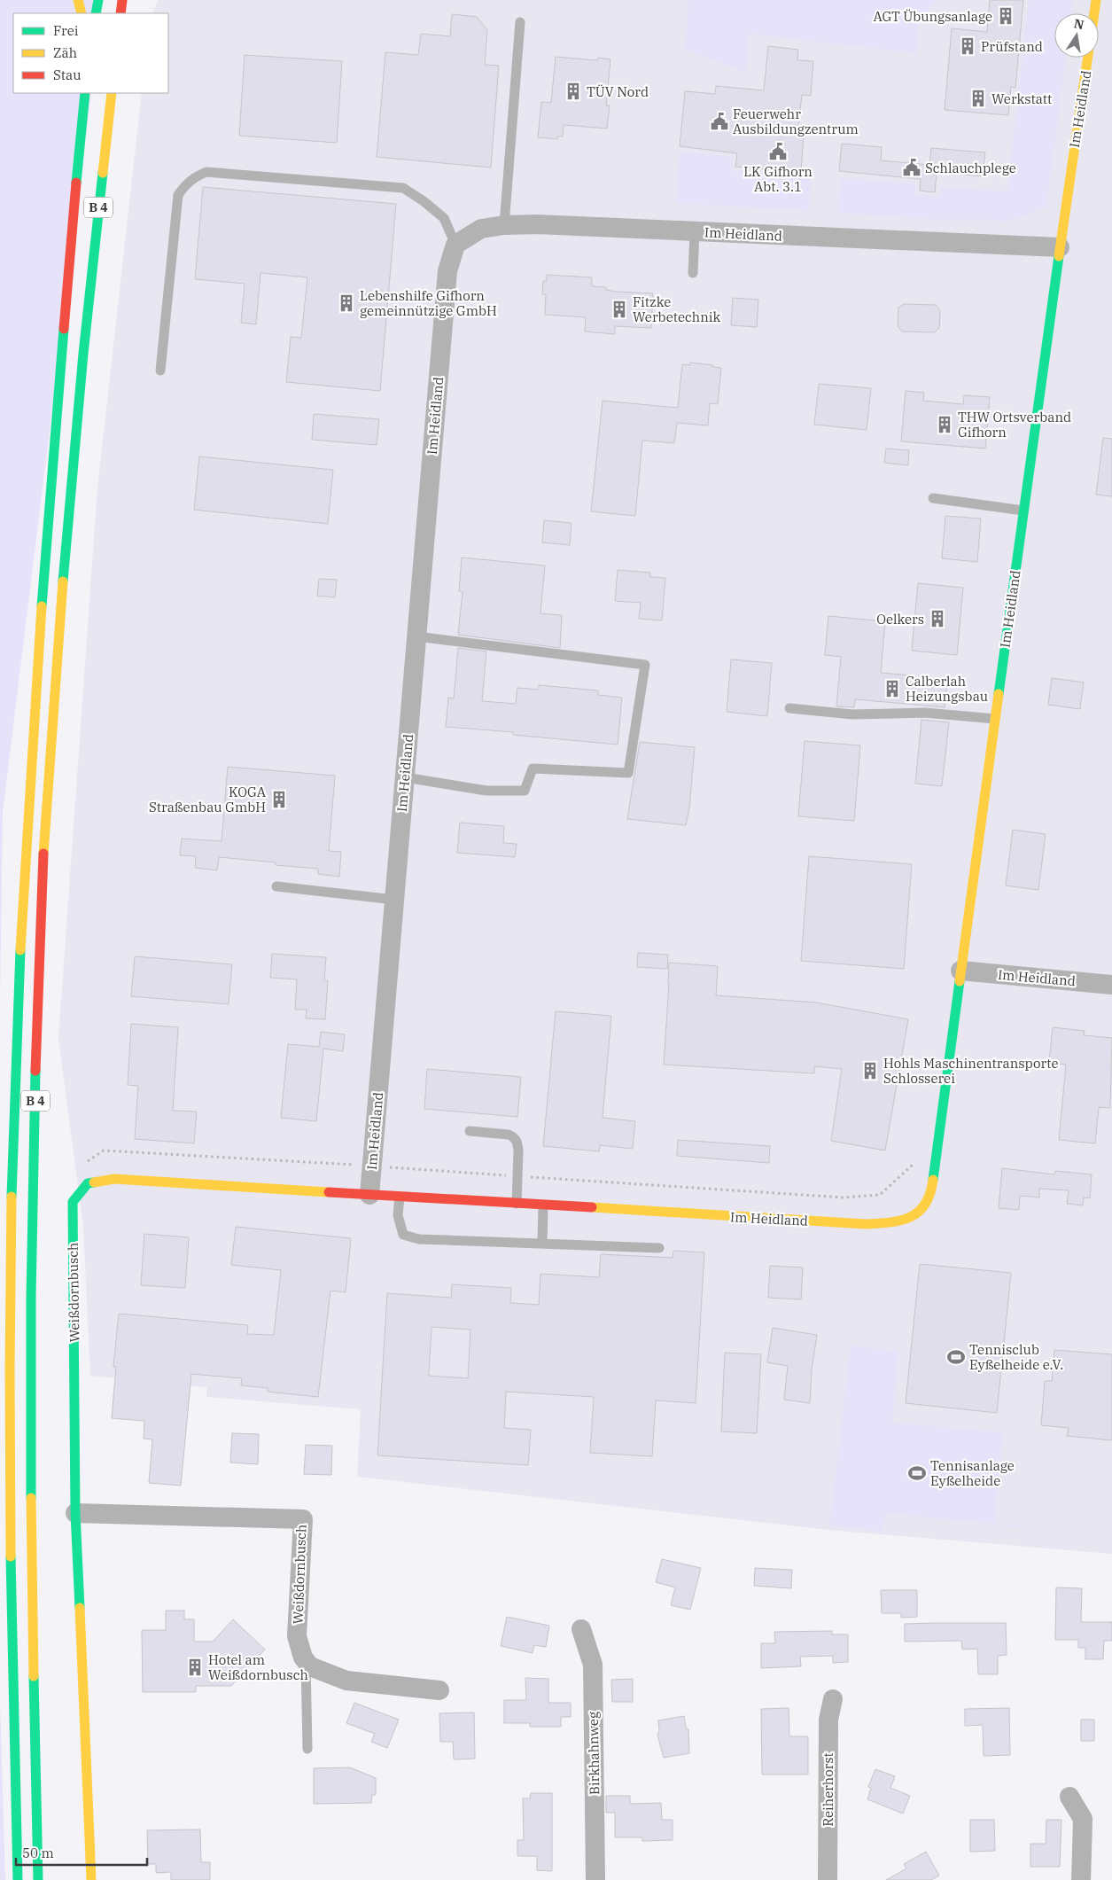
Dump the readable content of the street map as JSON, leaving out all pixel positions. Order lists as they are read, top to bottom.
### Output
{
  "streets": {
    "main road": ["Im Heidland", "B 4", "Weißdornbusch"],
    "street": ["Birkhahnweg", "Reiherhorst"]
  },
  "crossings": [
    ["Im Heidland", "Weißdornbusch"]
  ],
  "places": {
    "building": [
      "AGT Übungsanlage",
      "Prüfstand",
      "TÜV Nord",
      "Werkstatt",
      "Lebenshilfe Gifhorn gemeinnützige GmbH",
      "Fitzke Werbetechnik",
      "THW Ortsverband Gifhorn",
      "Oelkers",
      "Calberlah Heizungsbau",
      "KOGA Straßenbau GmbH",
      "Hohls Maschinentransporte Schlosserei",
      "Hotel am Weißdornbusch"
    ],
    "public building": ["Feuerwehr Ausbildungzentrum", "LK Gifhorn Abt. 3.1", "Schlauchplege"],
    "sports": ["Tennisclub Eyßelheide e.V.", "Tennisanlage Eyßelheide"]
  },
  "legend": ["Frei", "Zäh", "Stau"],
  "scale_bar": "50 m",
  "north": "top"
}
